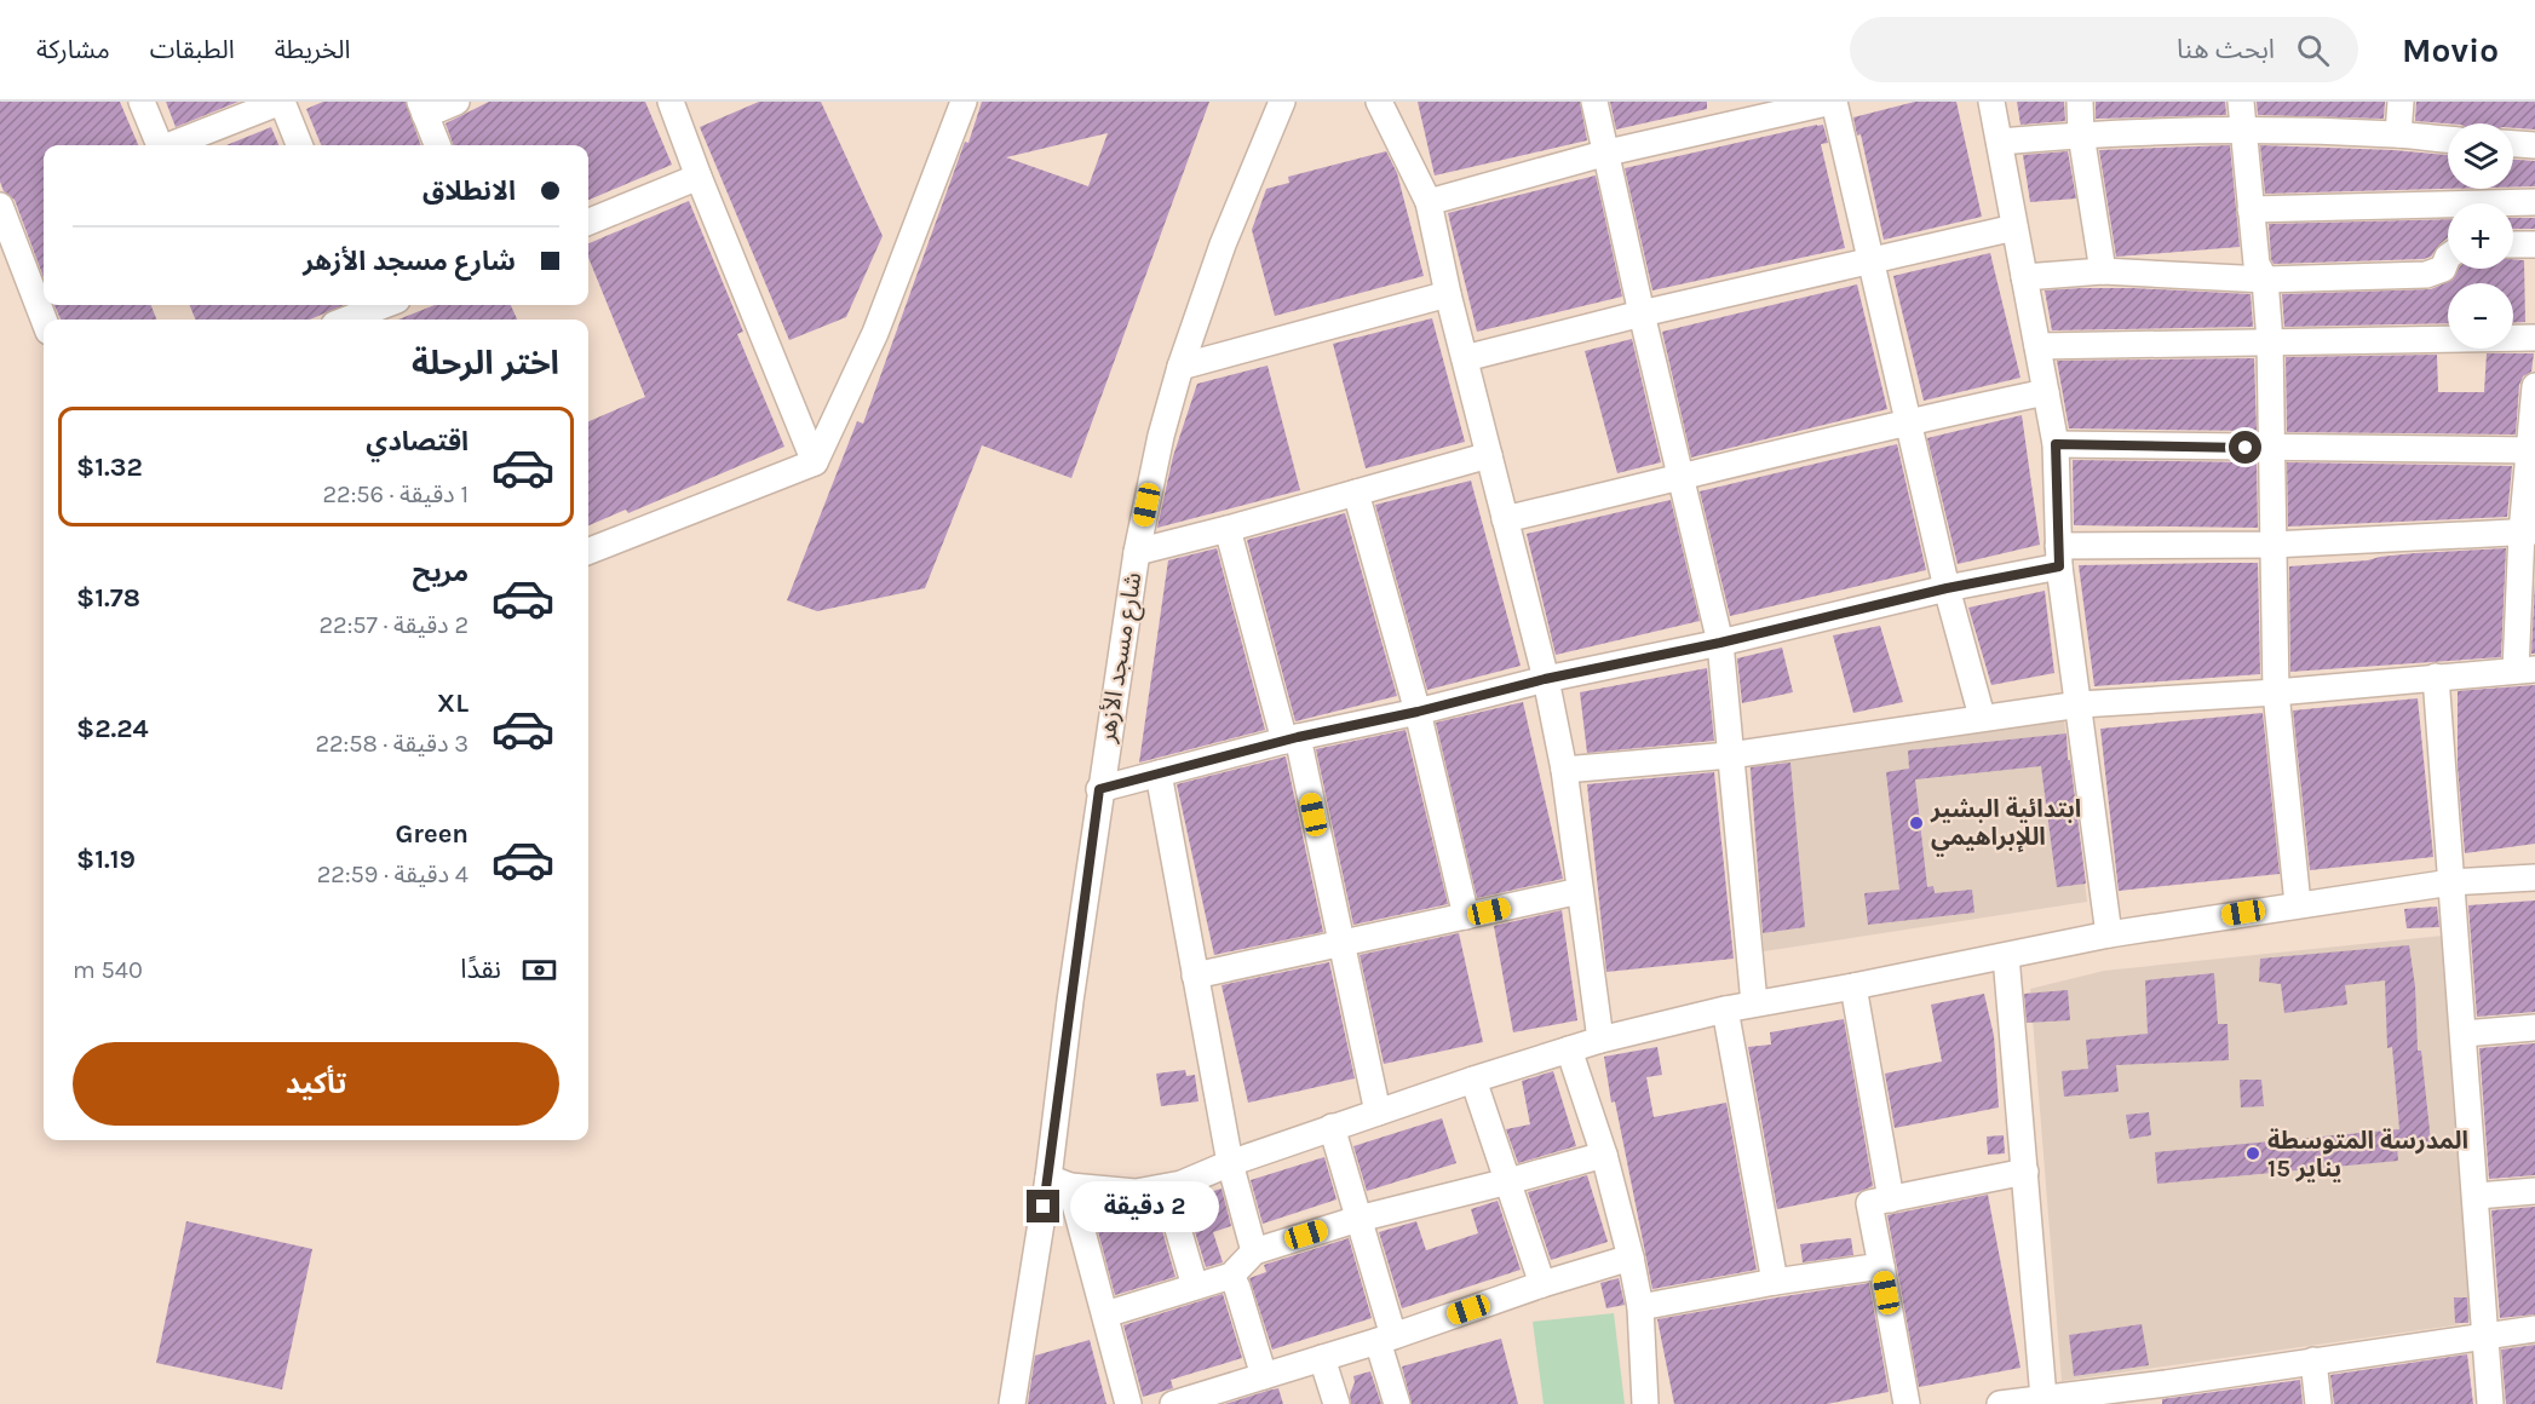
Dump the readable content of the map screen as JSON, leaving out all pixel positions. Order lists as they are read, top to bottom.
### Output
{
  "streets": {
    "street": ["شارع مسجد الأزهر"]
  },
  "places": ["ابتدائية البشير اللإبراهيمي", "المدرسة المتوسطة 15 يناير"],
  "page": {
    "header": "Movio",
    "search": "ابحث هنا",
    "nav": ["الخريطة", "الطبقات", "مشاركة"],
    "map_buttons": ["+", "−"],
    "banner": ["الانطلاق", "شارع مسجد الأزهر"],
    "heading": "اختر الرحلة",
    "list": [
      {
        "name": "اقتصادي",
        "note": "1 دقيقة · 22:56",
        "value": "$1.32"
      },
      {
        "name": "مريح",
        "note": "2 دقيقة · 22:57",
        "value": "$1.78"
      },
      {
        "name": "XL",
        "note": "3 دقيقة · 22:58",
        "value": "$2.24"
      },
      {
        "name": "Green",
        "note": "4 دقيقة · 22:59",
        "value": "$1.19"
      }
    ],
    "pay": ["نقدًا", "540 m"],
    "buttons": "تأكيد",
    "bubble": "2 دقيقة"
  }
}
